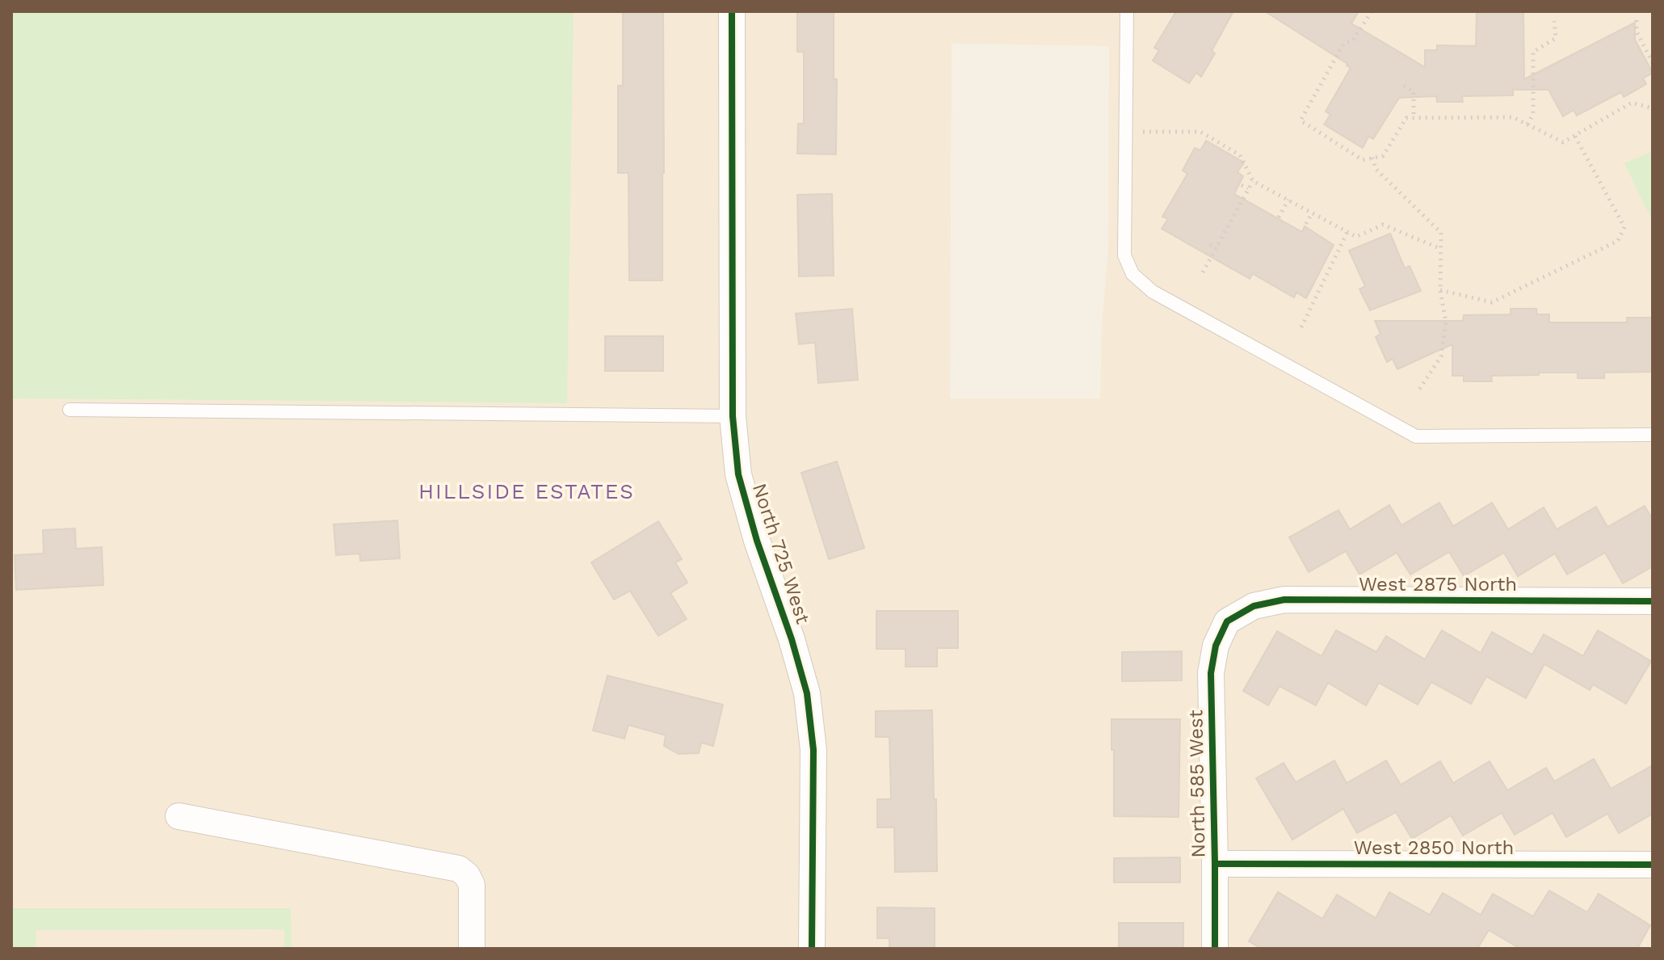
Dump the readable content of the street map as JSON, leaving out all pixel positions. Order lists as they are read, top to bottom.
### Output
{
  "streets": {
    "street": [
      "North 725 West",
      "West 2875 North",
      "North 585 West",
      "West 2850 North"
    ]
  },
  "crossings": [
    ["West 2875 North", "North 585 West"],
    ["North 585 West", "West 2850 North"]
  ],
  "districts": ["HILLSIDE ESTATES"]
}
